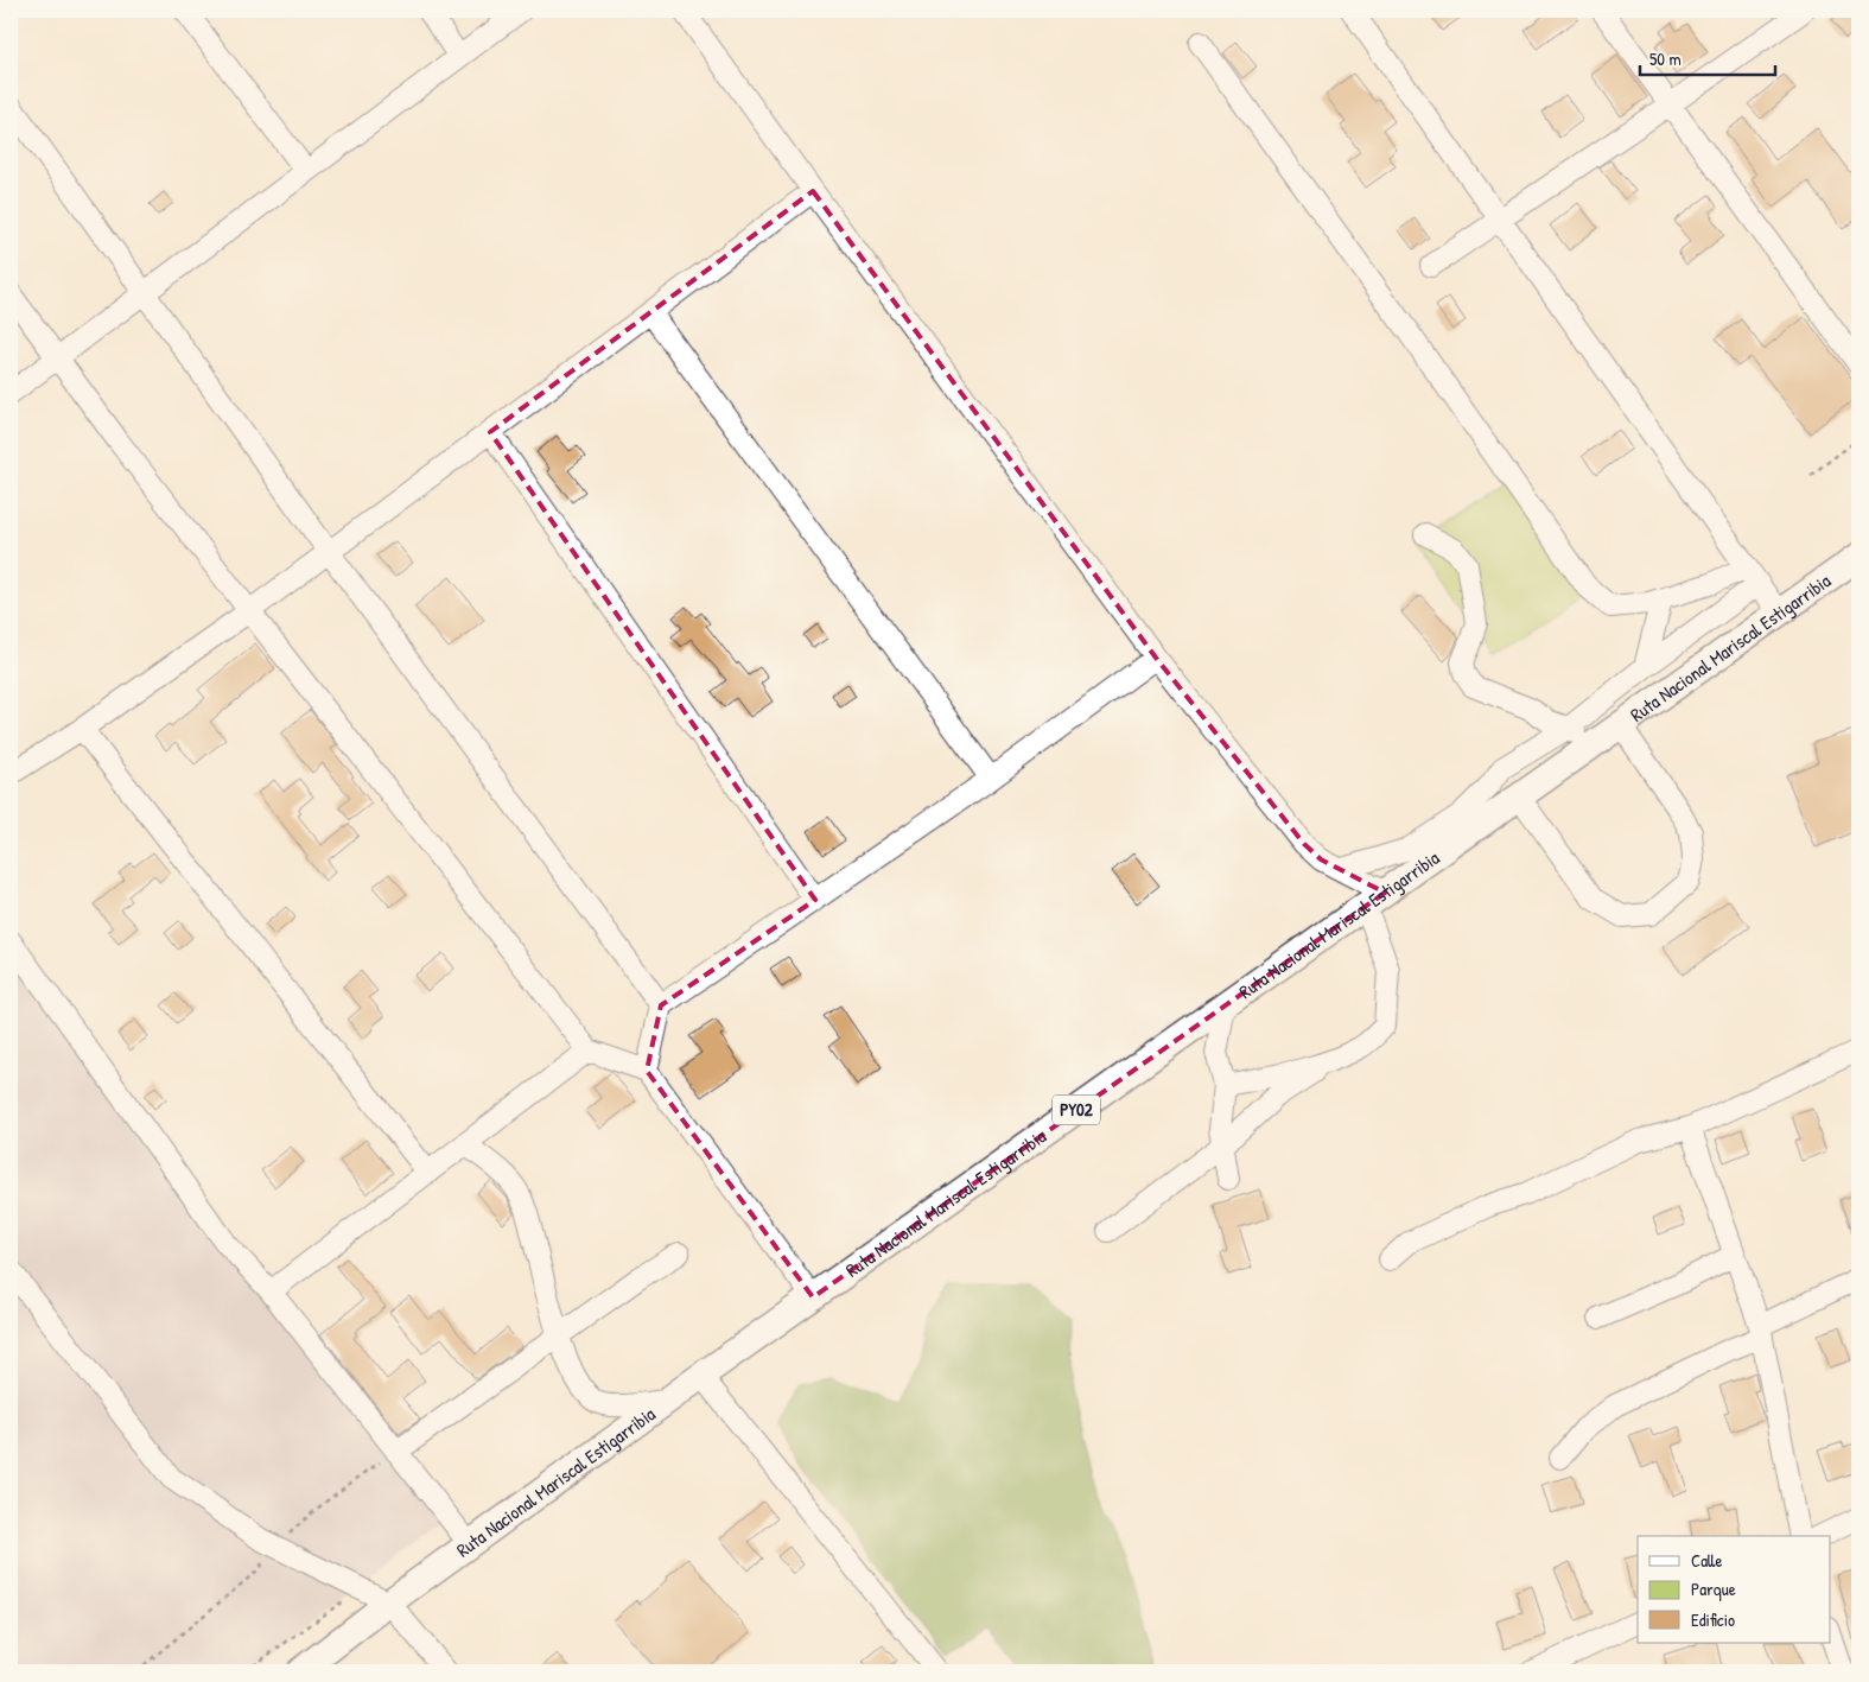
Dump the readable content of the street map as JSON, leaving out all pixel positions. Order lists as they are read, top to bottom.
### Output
{
  "streets": {
    "main road": ["Ruta Nacional Mariscal Estigarribia", "PY02"]
  },
  "legend": ["Calle", "Parque", "Edificio"],
  "scale_bar": "50 m"
}
